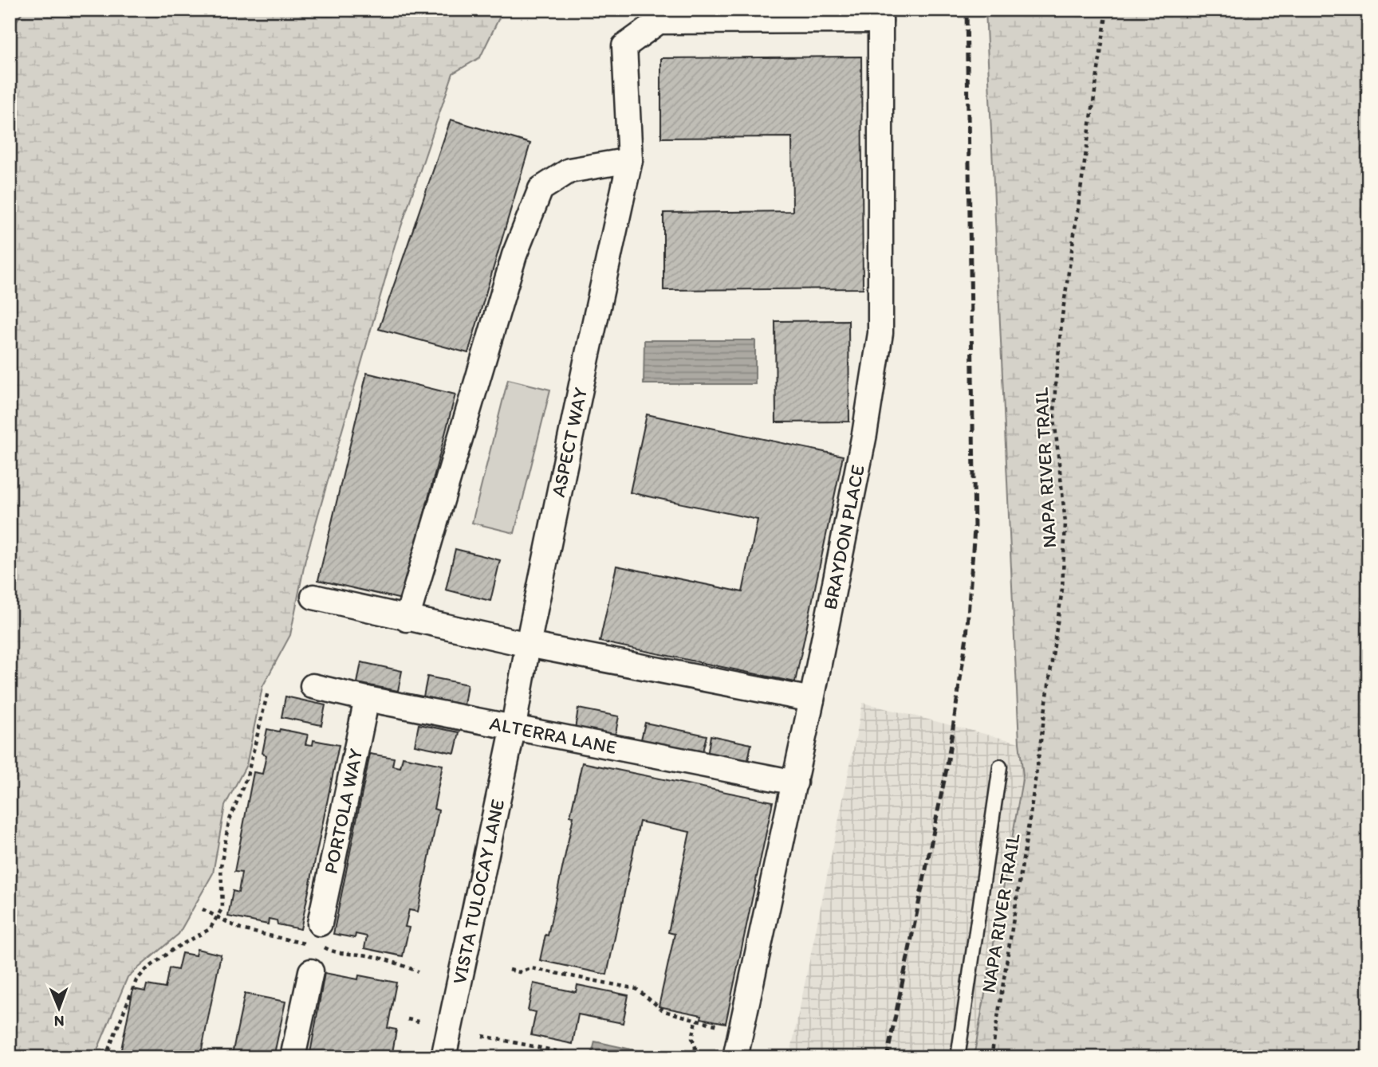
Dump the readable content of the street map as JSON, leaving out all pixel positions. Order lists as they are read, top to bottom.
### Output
{
  "streets": {
    "street": [
      "ASPECT WAY",
      "BRAYDON PLACE",
      "ALTERRA LANE",
      "PORTOLA WAY",
      "VISTA TULOCAY LANE"
    ],
    "path": ["NAPA RIVER TRAIL"]
  },
  "crossings": [
    ["ASPECT WAY", "BRAYDON PLACE"],
    ["ASPECT WAY", "ALTERRA LANE"],
    ["ASPECT WAY", "VISTA TULOCAY LANE"],
    ["BRAYDON PLACE", "ALTERRA LANE"],
    ["ALTERRA LANE", "PORTOLA WAY"],
    ["ALTERRA LANE", "VISTA TULOCAY LANE"]
  ],
  "north": "bottom"
}
